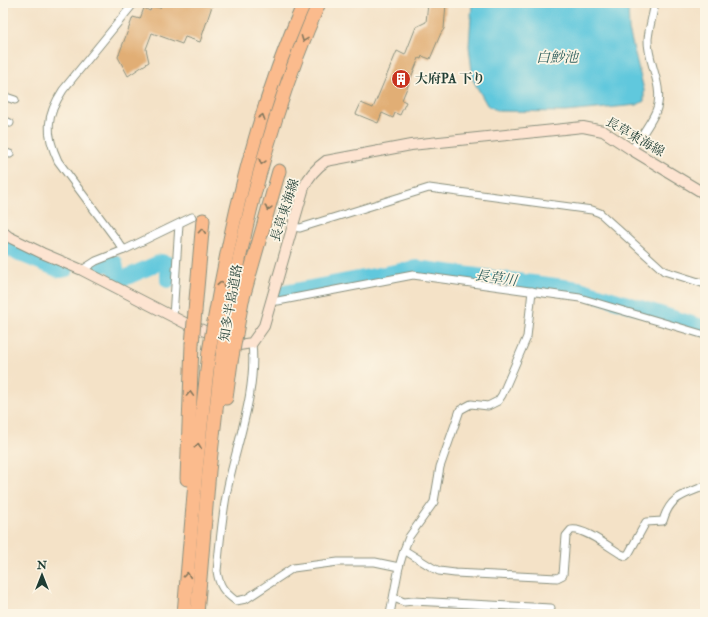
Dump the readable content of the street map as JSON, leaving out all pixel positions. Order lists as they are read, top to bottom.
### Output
{
  "streets": {
    "highway": ["知多半島道路"],
    "main road": ["長草東海線"]
  },
  "water": ["白魦池", "長草川"],
  "places": {
    "building": ["大府PA 下り"]
  },
  "north": "top"
}
